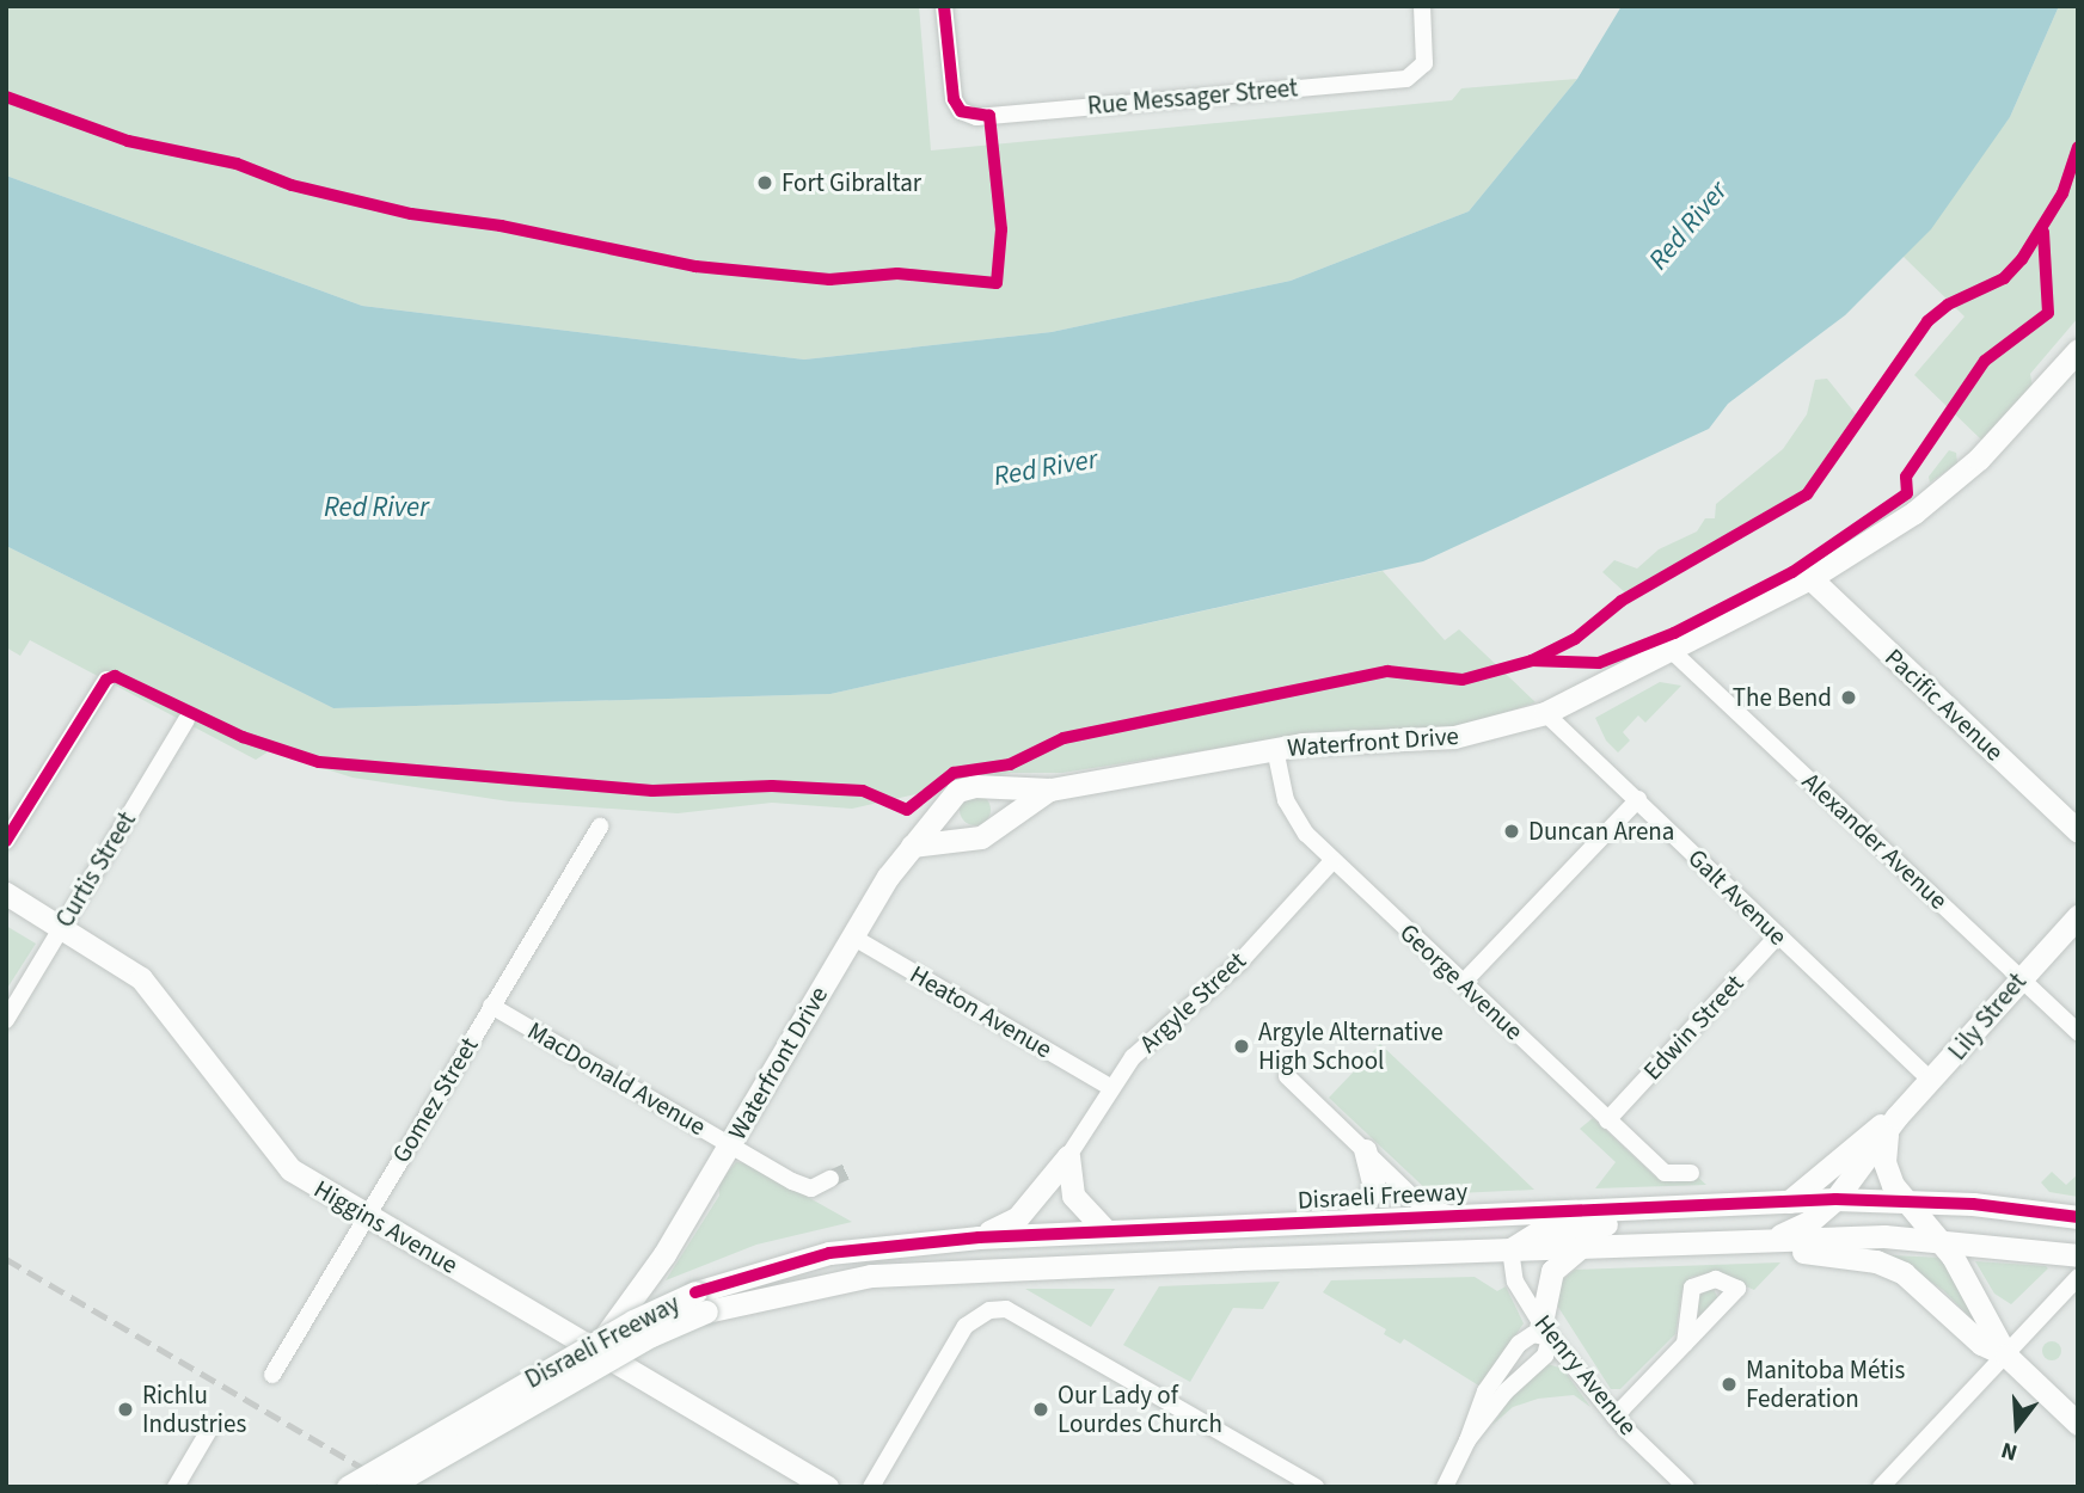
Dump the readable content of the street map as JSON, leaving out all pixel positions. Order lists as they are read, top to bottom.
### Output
{
  "streets": {
    "main road": [
      "Pacific Avenue",
      "Waterfront Drive",
      "Lily Street",
      "Disraeli Freeway",
      "Higgins Avenue"
    ],
    "street": [
      "Rue Messager Street",
      "Alexander Avenue",
      "Curtis Street",
      "Galt Avenue",
      "George Avenue",
      "Argyle Street",
      "Heaton Avenue",
      "Edwin Street",
      "MacDonald Avenue",
      "Gomez Street",
      "Henry Avenue"
    ]
  },
  "crossings": [
    ["Pacific Avenue", "Waterfront Drive"],
    ["Waterfront Drive", "Alexander Avenue"],
    ["Waterfront Drive", "Galt Avenue"],
    ["Waterfront Drive", "George Avenue"],
    ["Waterfront Drive", "Heaton Avenue"],
    ["Waterfront Drive", "MacDonald Avenue"],
    ["Waterfront Drive", "Higgins Avenue"],
    ["Alexander Avenue", "Lily Street"],
    ["Curtis Street", "Higgins Avenue"],
    ["Galt Avenue", "Lily Street"],
    ["Galt Avenue", "Edwin Street"],
    ["George Avenue", "Argyle Street"],
    ["George Avenue", "Edwin Street"],
    ["Argyle Street", "Heaton Avenue"],
    ["Lily Street", "Disraeli Freeway"],
    ["MacDonald Avenue", "Gomez Street"],
    ["Gomez Street", "Higgins Avenue"],
    ["Disraeli Freeway", "Henry Avenue"]
  ],
  "water": ["Red River"],
  "places": [
    "Fort Gibraltar",
    "The Bend",
    "Duncan Arena",
    "Argyle Alternative High School",
    "Manitoba Métis Federation",
    "Richlu Industries",
    "Our Lady of Lourdes Church"
  ],
  "north": "bottom"
}
